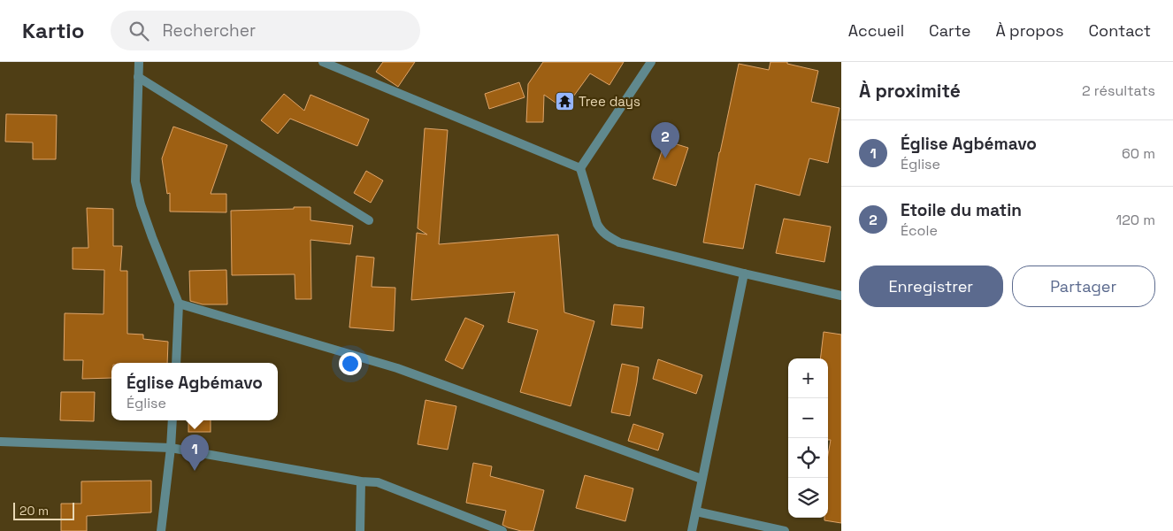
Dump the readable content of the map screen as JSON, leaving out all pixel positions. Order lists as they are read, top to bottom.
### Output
{
  "places": {
    "temple": ["Tree days"]
  },
  "scale_bar": "20 m",
  "page": {
    "header": "Kartio",
    "search": "Rechercher",
    "nav": [
      "Accueil",
      "Carte",
      "À propos",
      "Contact"
    ],
    "heading": ["À proximité", "2 résultats"],
    "list": [
      {
        "mark": "1",
        "name": "Église Agbémavo",
        "note": "Église",
        "value": "60 m"
      },
      {
        "mark": "2",
        "name": "Etoile du matin",
        "note": "École",
        "value": "120 m"
      }
    ],
    "pins": ["2", "1"],
    "buttons": ["Enregistrer", "Partager"],
    "map_buttons": ["+", "−"],
    "popup": ["Église Agbémavo", "Église"],
    "scale": "20 m"
  }
}
